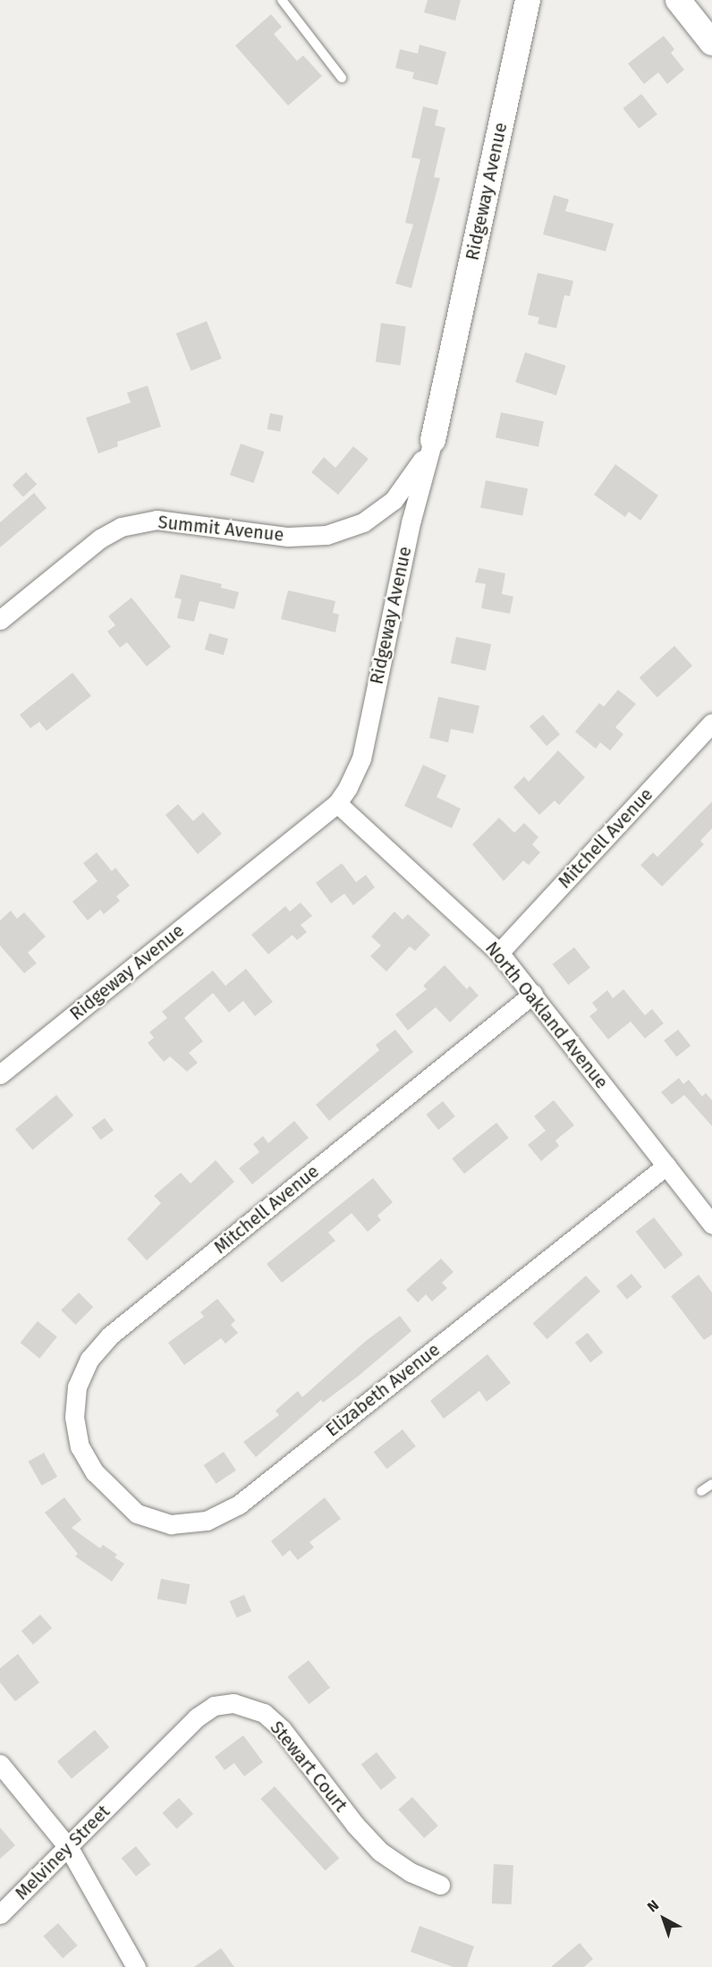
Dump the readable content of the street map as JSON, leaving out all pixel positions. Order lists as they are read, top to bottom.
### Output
{
  "streets": {
    "street": [
      "Ridgeway Avenue",
      "Summit Avenue",
      "Mitchell Avenue",
      "North Oakland Avenue",
      "Elizabeth Avenue",
      "Stewart Court",
      "Melviney Street"
    ]
  },
  "crossings": [
    ["Ridgeway Avenue", "Summit Avenue"],
    ["Ridgeway Avenue", "North Oakland Avenue"],
    ["Mitchell Avenue", "North Oakland Avenue"],
    ["Mitchell Avenue", "Elizabeth Avenue"],
    ["North Oakland Avenue", "Elizabeth Avenue"],
    ["Stewart Court", "Melviney Street"]
  ],
  "north": "top left"
}
